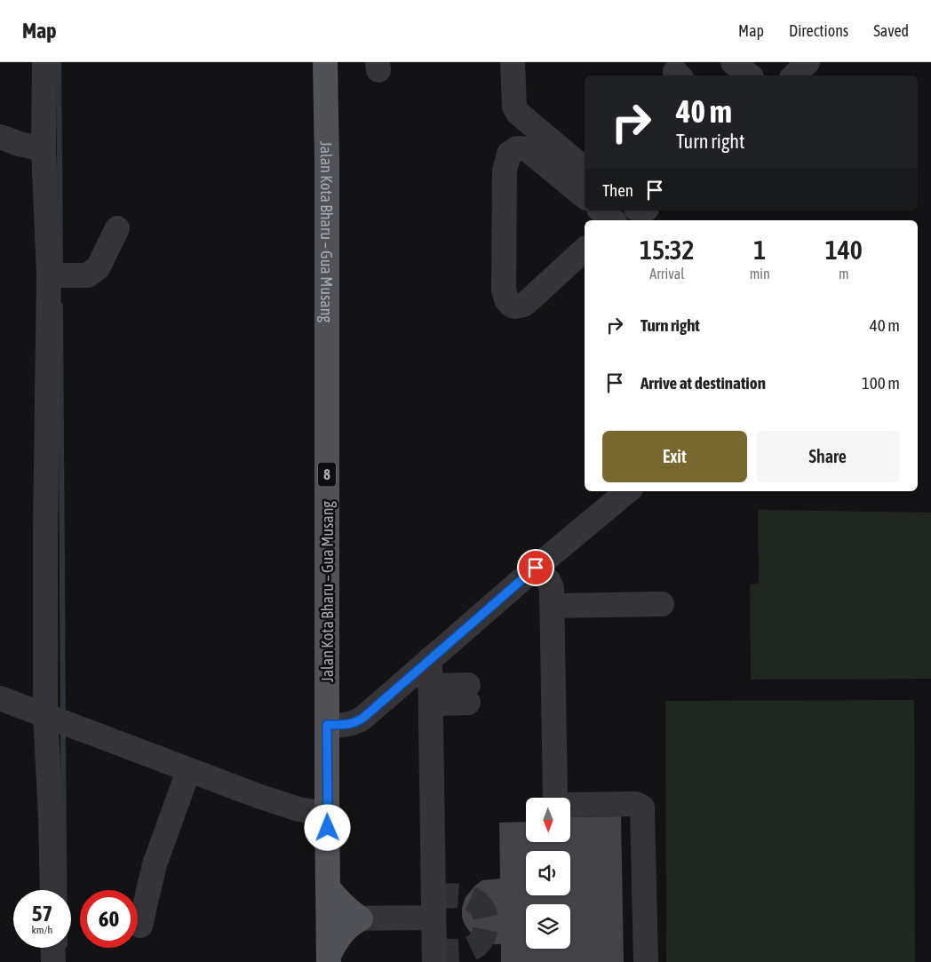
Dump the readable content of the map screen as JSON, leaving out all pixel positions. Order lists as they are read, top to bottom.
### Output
{
  "streets": {
    "main road": ["Jalan Kota Bharu – Gua Musang", "8"]
  },
  "north": "bottom",
  "page": {
    "header": "Map",
    "nav": ["Map", "Directions", "Saved"],
    "turn": ["40 m", "Turn right"],
    "then": "Then",
    "eta": [
      "15:32",
      "Arrival",
      "1",
      "min",
      "140",
      "m"
    ],
    "list": [
      {
        "name": "Turn right",
        "value": "40 m"
      },
      {
        "name": "Arrive at destination",
        "value": "100 m"
      }
    ],
    "buttons": ["Exit", "Share"],
    "speed": "57 km/h",
    "limit": "60"
  }
}
